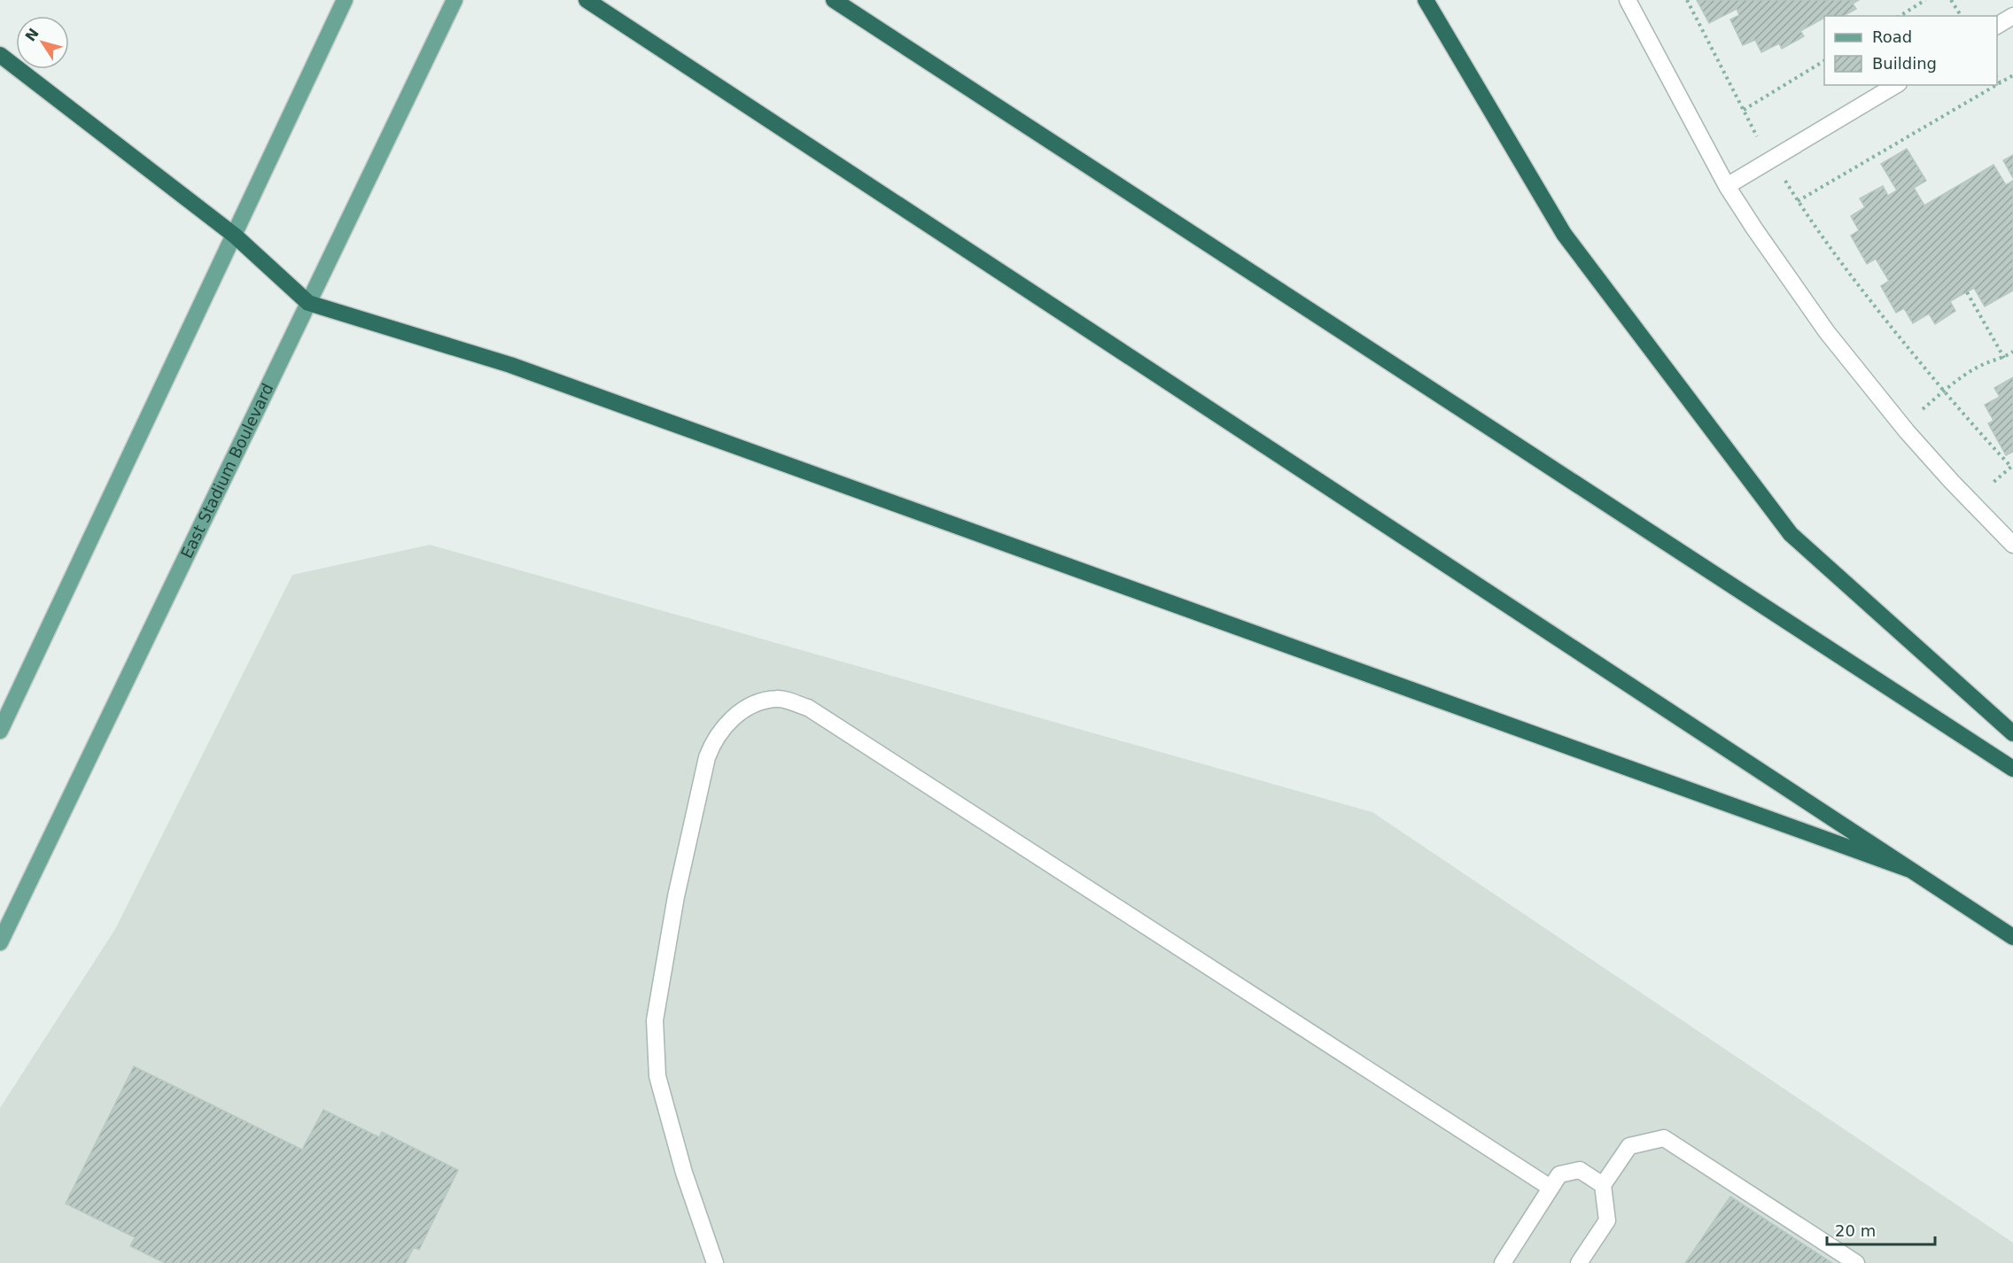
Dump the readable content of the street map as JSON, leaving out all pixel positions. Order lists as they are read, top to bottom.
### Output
{
  "streets": {
    "main road": ["East Stadium Boulevard"]
  },
  "legend": ["Road", "Building"],
  "scale_bar": "20 m",
  "north": "top left"
}
